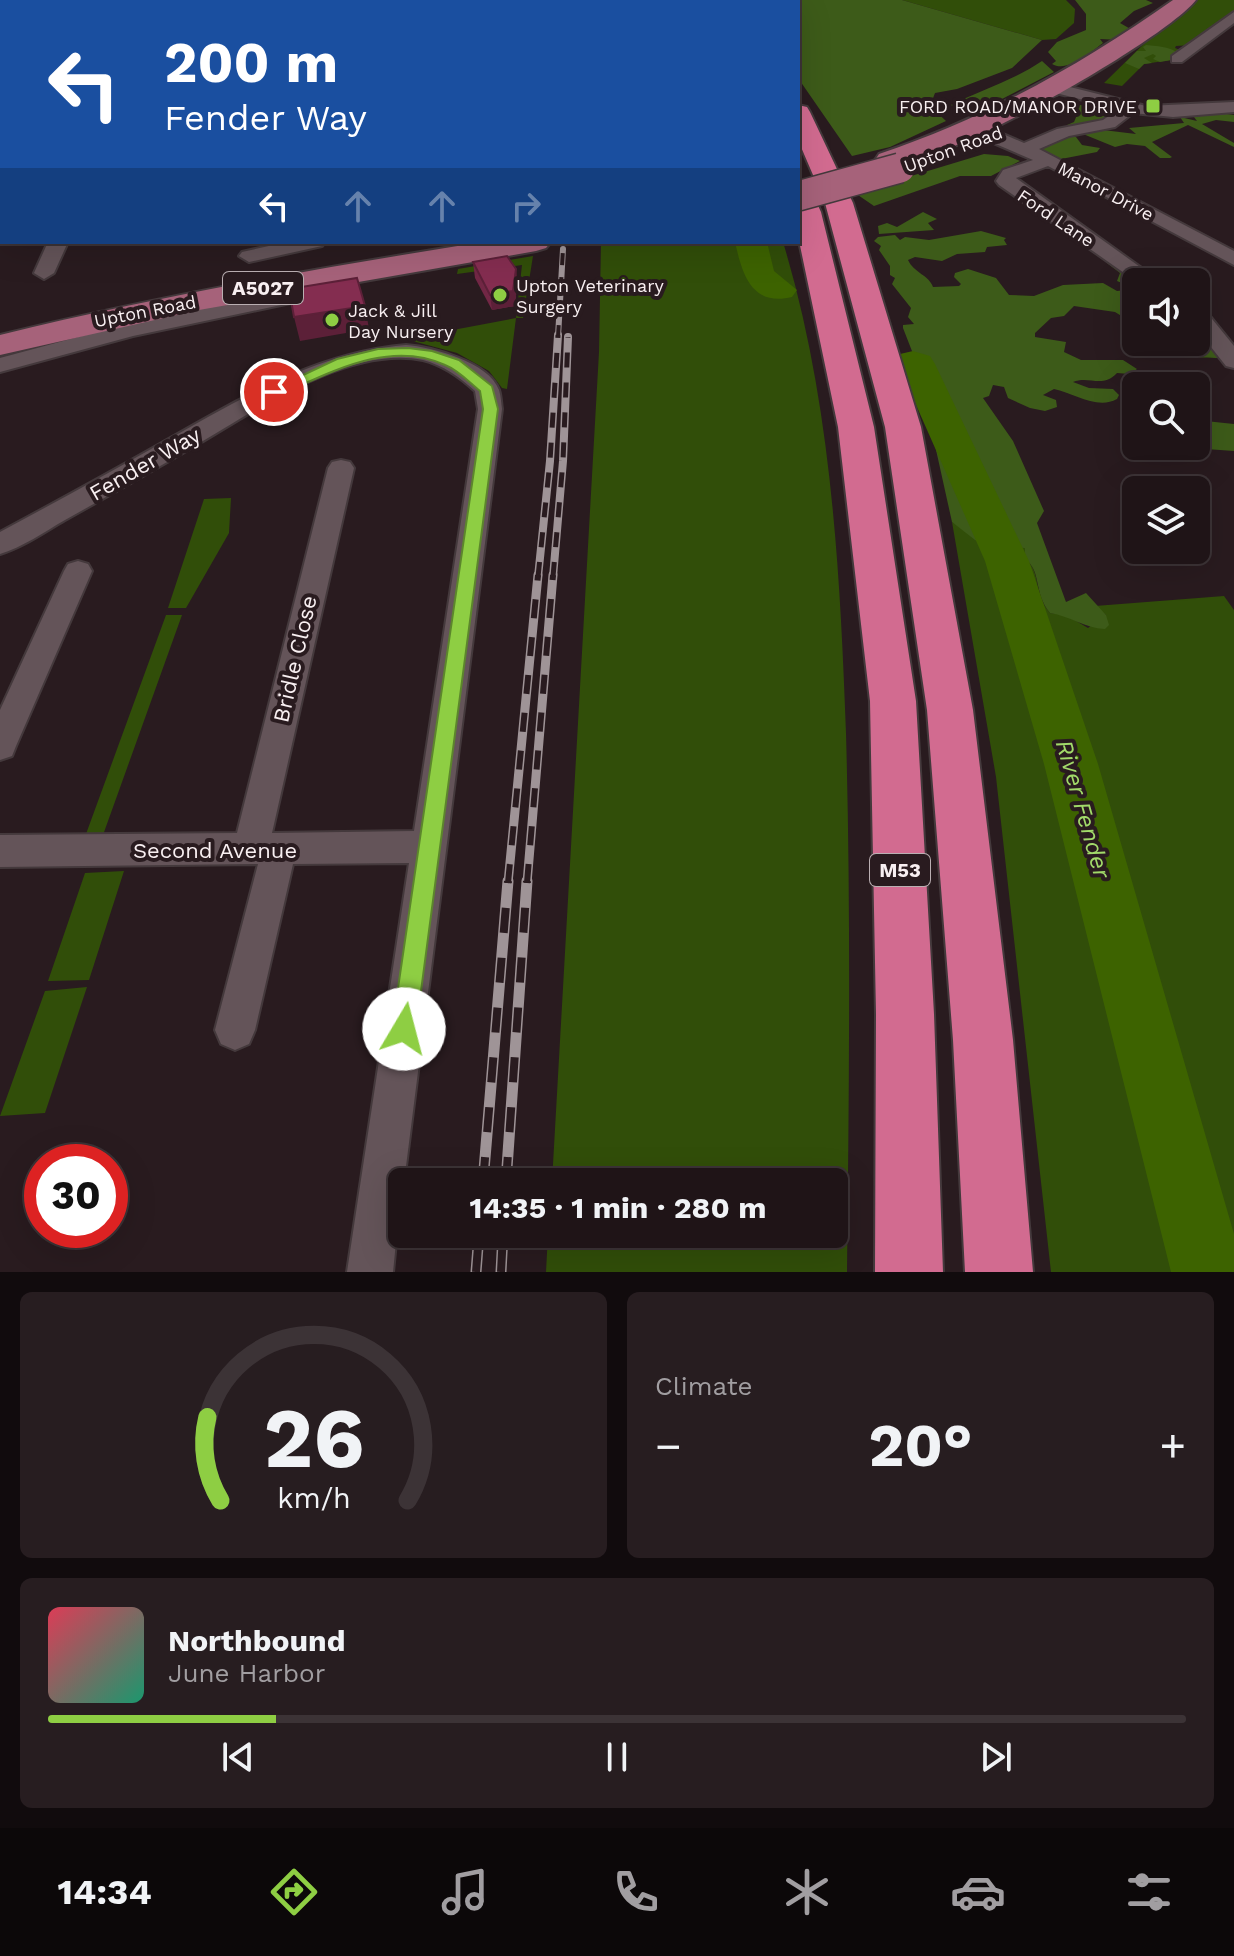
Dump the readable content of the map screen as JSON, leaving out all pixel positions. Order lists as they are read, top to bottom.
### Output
{
  "streets": {
    "highway": ["M53"],
    "main road": ["Upton Road", "A5027"],
    "street": [
      "Manor Drive",
      "Ford Lane",
      "Fender Way",
      "Bridle Close",
      "Second Avenue"
    ]
  },
  "crossings": [
    ["Upton Road", "Manor Drive"],
    ["Manor Drive", "Ford Lane"],
    ["Fender Way", "Second Avenue"],
    ["Bridle Close", "Second Avenue"]
  ],
  "water": ["River Fender"],
  "places": {
    "transit": ["FORD ROAD/MANOR DRIVE"],
    "other": ["Upton Veterinary Surgery", "Jack & Jill Day Nursery"]
  },
  "page": {
    "turn": ["200 m", "Fender Way"],
    "limit": "30",
    "trip": "14:35 · 1 min · 280 m",
    "tile": "Climate",
    "heat": ["−", "20°", "+"],
    "song": ["Northbound", "June Harbor"],
    "tabs": "14:34",
    "gauge": ["26", "km/h"]
  }
}
